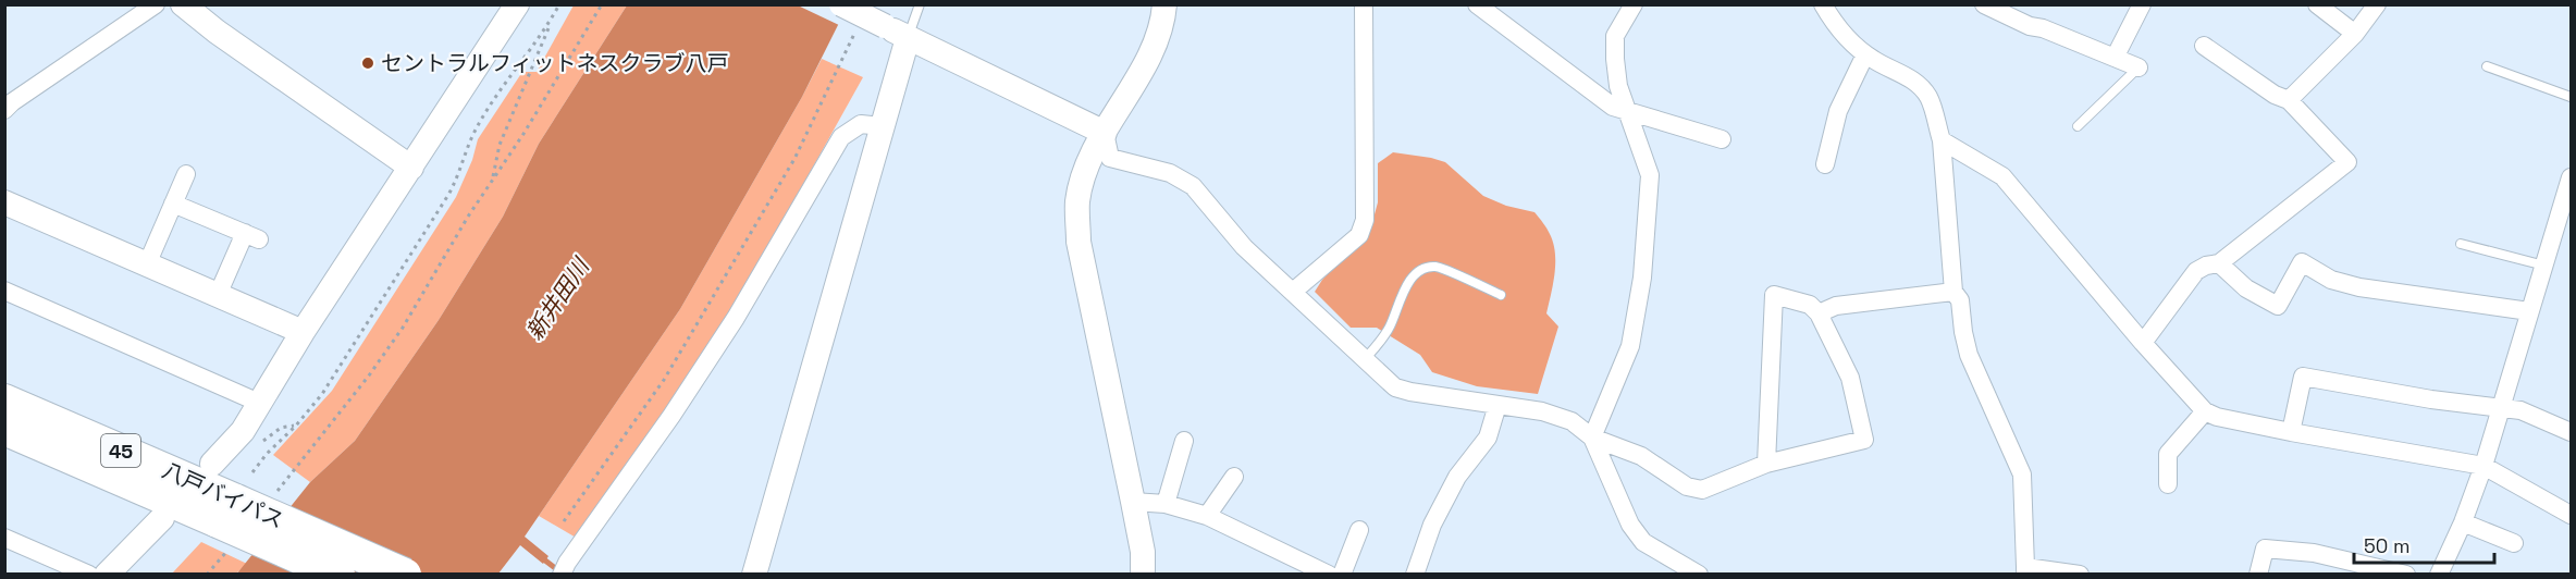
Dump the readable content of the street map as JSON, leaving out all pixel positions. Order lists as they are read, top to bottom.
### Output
{
  "streets": {
    "highway": ["45", "八戸バイパス"]
  },
  "water": ["新井田川"],
  "places": ["セントラルフィットネスクラブ八戸"],
  "scale_bar": "50 m"
}
